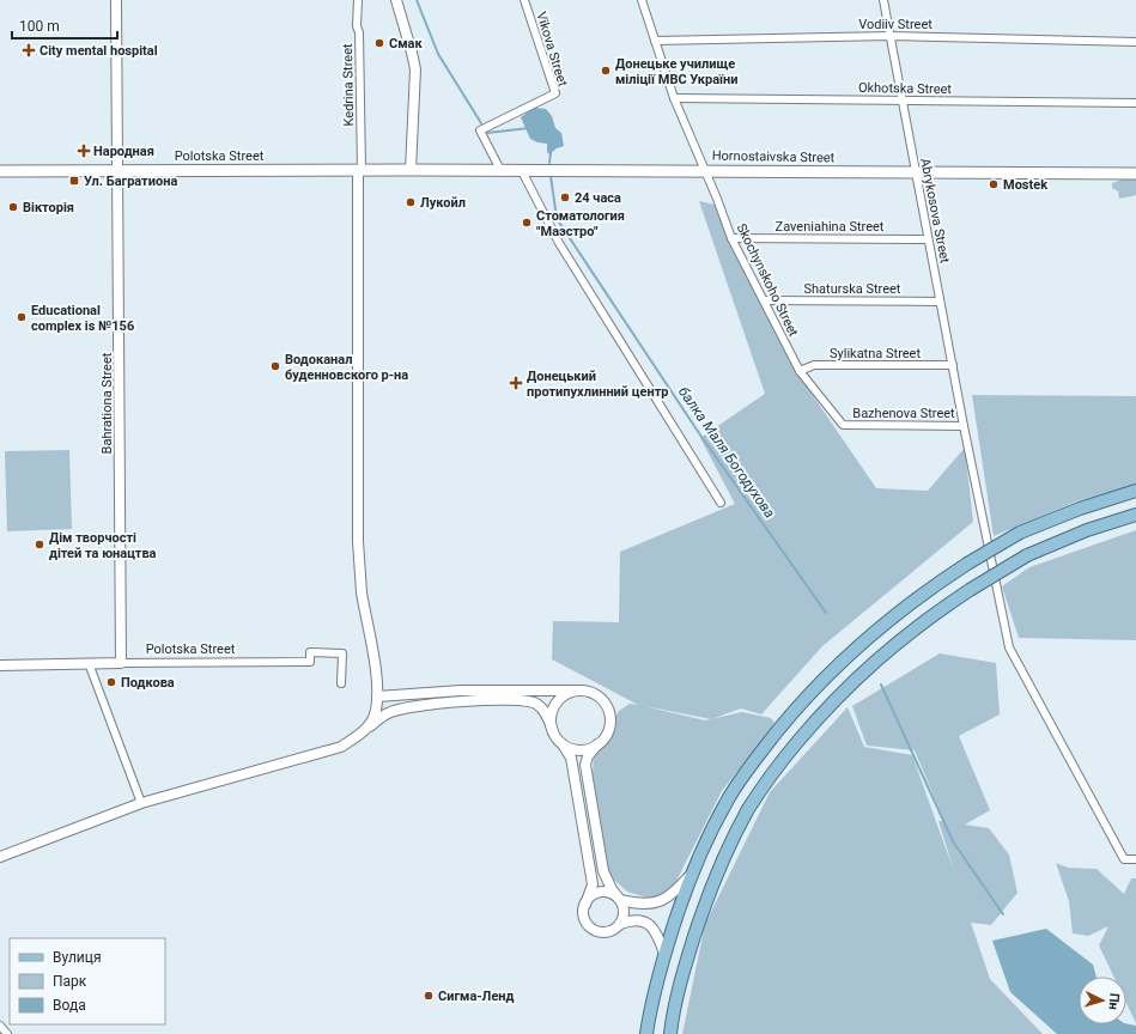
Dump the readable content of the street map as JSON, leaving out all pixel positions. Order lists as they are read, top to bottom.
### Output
{
  "streets": {
    "main road": ["Polotska Street", "Hornostaivska Street"],
    "street": [
      "Vodiiv Street",
      "Vikova Street",
      "Kedrina Street",
      "Okhotska Street",
      "Abrykosova Street",
      "Zaveniahina Street",
      "Skochynskoho Street",
      "Shaturska Street",
      "Sylikatna Street",
      "Bahrationa Street",
      "Bazhenova Street"
    ]
  },
  "crossings": [
    ["Vodiiv Street", "Abrykosova Street"],
    ["Vodiiv Street", "Skochynskoho Street"],
    ["Vikova Street", "Hornostaivska Street"],
    ["Kedrina Street", "Polotska Street"],
    ["Okhotska Street", "Abrykosova Street"],
    ["Okhotska Street", "Skochynskoho Street"],
    ["Polotska Street", "Hornostaivska Street"],
    ["Polotska Street", "Bahrationa Street"],
    ["Hornostaivska Street", "Abrykosova Street"],
    ["Hornostaivska Street", "Skochynskoho Street"],
    ["Abrykosova Street", "Zaveniahina Street"],
    ["Abrykosova Street", "Shaturska Street"],
    ["Abrykosova Street", "Sylikatna Street"],
    ["Abrykosova Street", "Bazhenova Street"],
    ["Zaveniahina Street", "Skochynskoho Street"],
    ["Skochynskoho Street", "Shaturska Street"],
    ["Skochynskoho Street", "Sylikatna Street"],
    ["Skochynskoho Street", "Bazhenova Street"]
  ],
  "water": ["балка Маля Богодухова"],
  "places": {
    "other": [
      "Смак",
      "Донецьке училище міліції МВС України",
      "Mostek",
      "24 часа",
      "Лукойл",
      "Вікторія",
      "Стоматология \"Маэстро\"",
      "Educational complex is №156",
      "Водоканал буденновского р-на",
      "Дім творчості дітей та юнацтва",
      "Подкова",
      "Сигма-Ленд"
    ],
    "health": ["City mental hospital", "Народная", "Донецький протипухлинний центр"],
    "transit": ["Ул. Багратиона"]
  },
  "legend": ["Вулиця", "Парк", "Вода"],
  "scale_bar": "100 m",
  "north": "right"
}
